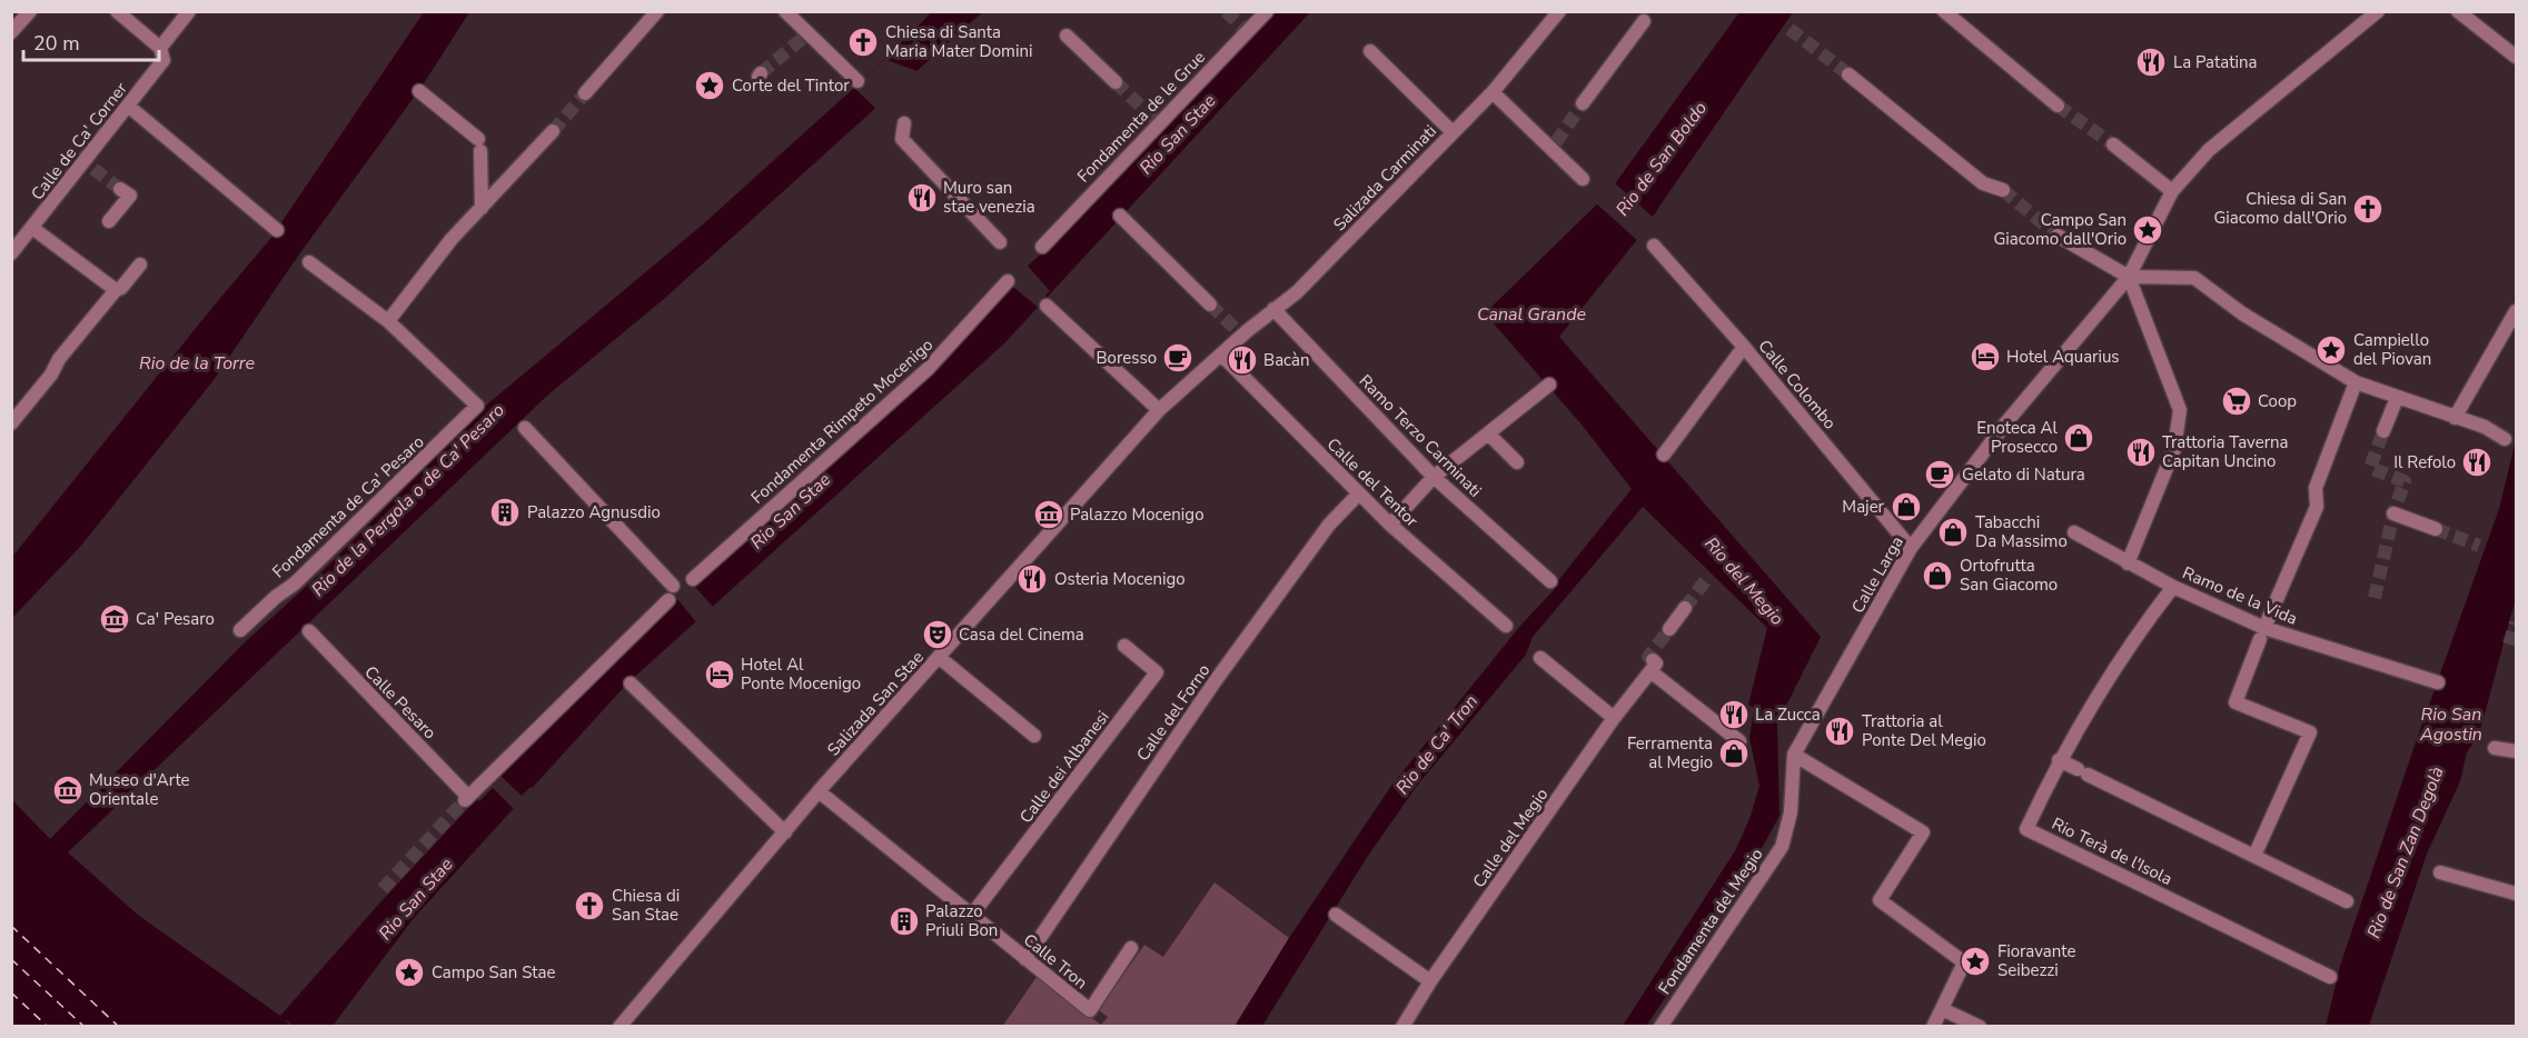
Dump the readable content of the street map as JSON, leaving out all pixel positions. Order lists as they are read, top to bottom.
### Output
{
  "streets": {
    "street": [
      "Fondamenta de le Grue",
      "Calle de Ca' Corner",
      "Salizada Carminati",
      "Calle Colombo",
      "Fondamenta Rimpeto Mocenigo",
      "Ramo Terzo Carminati",
      "Calle del Tentor",
      "Fondamenta de Ca' Pesaro",
      "Calle Larga",
      "Ramo de la Vida",
      "Calle Pesaro",
      "Salizada San Stae",
      "Calle del Forno",
      "Calle dei Albanesi",
      "Calle del Megio",
      "Rio Terà de l'Isola",
      "Fondamenta del Megio",
      "Calle Tron"
    ]
  },
  "crossings": [
    ["Salizada Carminati", "Ramo Terzo Carminati"],
    ["Salizada Carminati", "Calle del Tentor"],
    ["Salizada Carminati", "Salizada San Stae"],
    ["Calle Colombo", "Calle Larga"],
    ["Calle del Tentor", "Salizada San Stae"],
    ["Calle del Tentor", "Calle del Forno"],
    ["Calle Larga", "Fondamenta del Megio"],
    ["Ramo de la Vida", "Rio Terà de l'Isola"],
    ["Salizada San Stae", "Calle Tron"],
    ["Calle del Forno", "Calle Tron"],
    ["Calle dei Albanesi", "Calle Tron"]
  ],
  "water": [
    "Rio San Stae",
    "Rio de San Boldo",
    "Canal Grande",
    "Rio de la Torre",
    "Rio de la Pergola o de Ca' Pesaro",
    "Rio del Megio",
    "Rio San Agostin",
    "Rio de Ca' Tron",
    "Rio de San Zan Degolà"
  ],
  "places": {
    "church": ["Chiesa di Santa Maria Mater Domini", "Chiesa di San Giacomo dall'Orio", "Chiesa di San Stae"],
    "restaurant": [
      "La Patatina",
      "Muro san stae venezia",
      "Bacàn",
      "Trattoria Taverna Capitan Uncino",
      "Il Refolo",
      "Osteria Mocenigo",
      "La Zucca",
      "Trattoria al Ponte Del Megio"
    ],
    "place": [
      "Corte del Tintor",
      "Campo San Giacomo dall'Orio",
      "Campiello del Piovan",
      "Fioravante Seibezzi",
      "Campo San Stae"
    ],
    "hotel": ["Hotel Aquarius", "Hotel Al Ponte Mocenigo"],
    "cafe": ["Boresso", "Gelato di Natura"],
    "supermarket": ["Coop"],
    "shop": [
      "Enoteca Al Prosecco",
      "Majer",
      "Tabacchi Da Massimo",
      "Ortofrutta San Giacomo",
      "Ferramenta al Megio"
    ],
    "building": ["Palazzo Agnusdio", "Palazzo Priuli Bon"],
    "museum": ["Palazzo Mocenigo", "Ca' Pesaro", "Museo d'Arte Orientale"],
    "theatre": ["Casa del Cinema"]
  },
  "scale_bar": "20 m"
}
